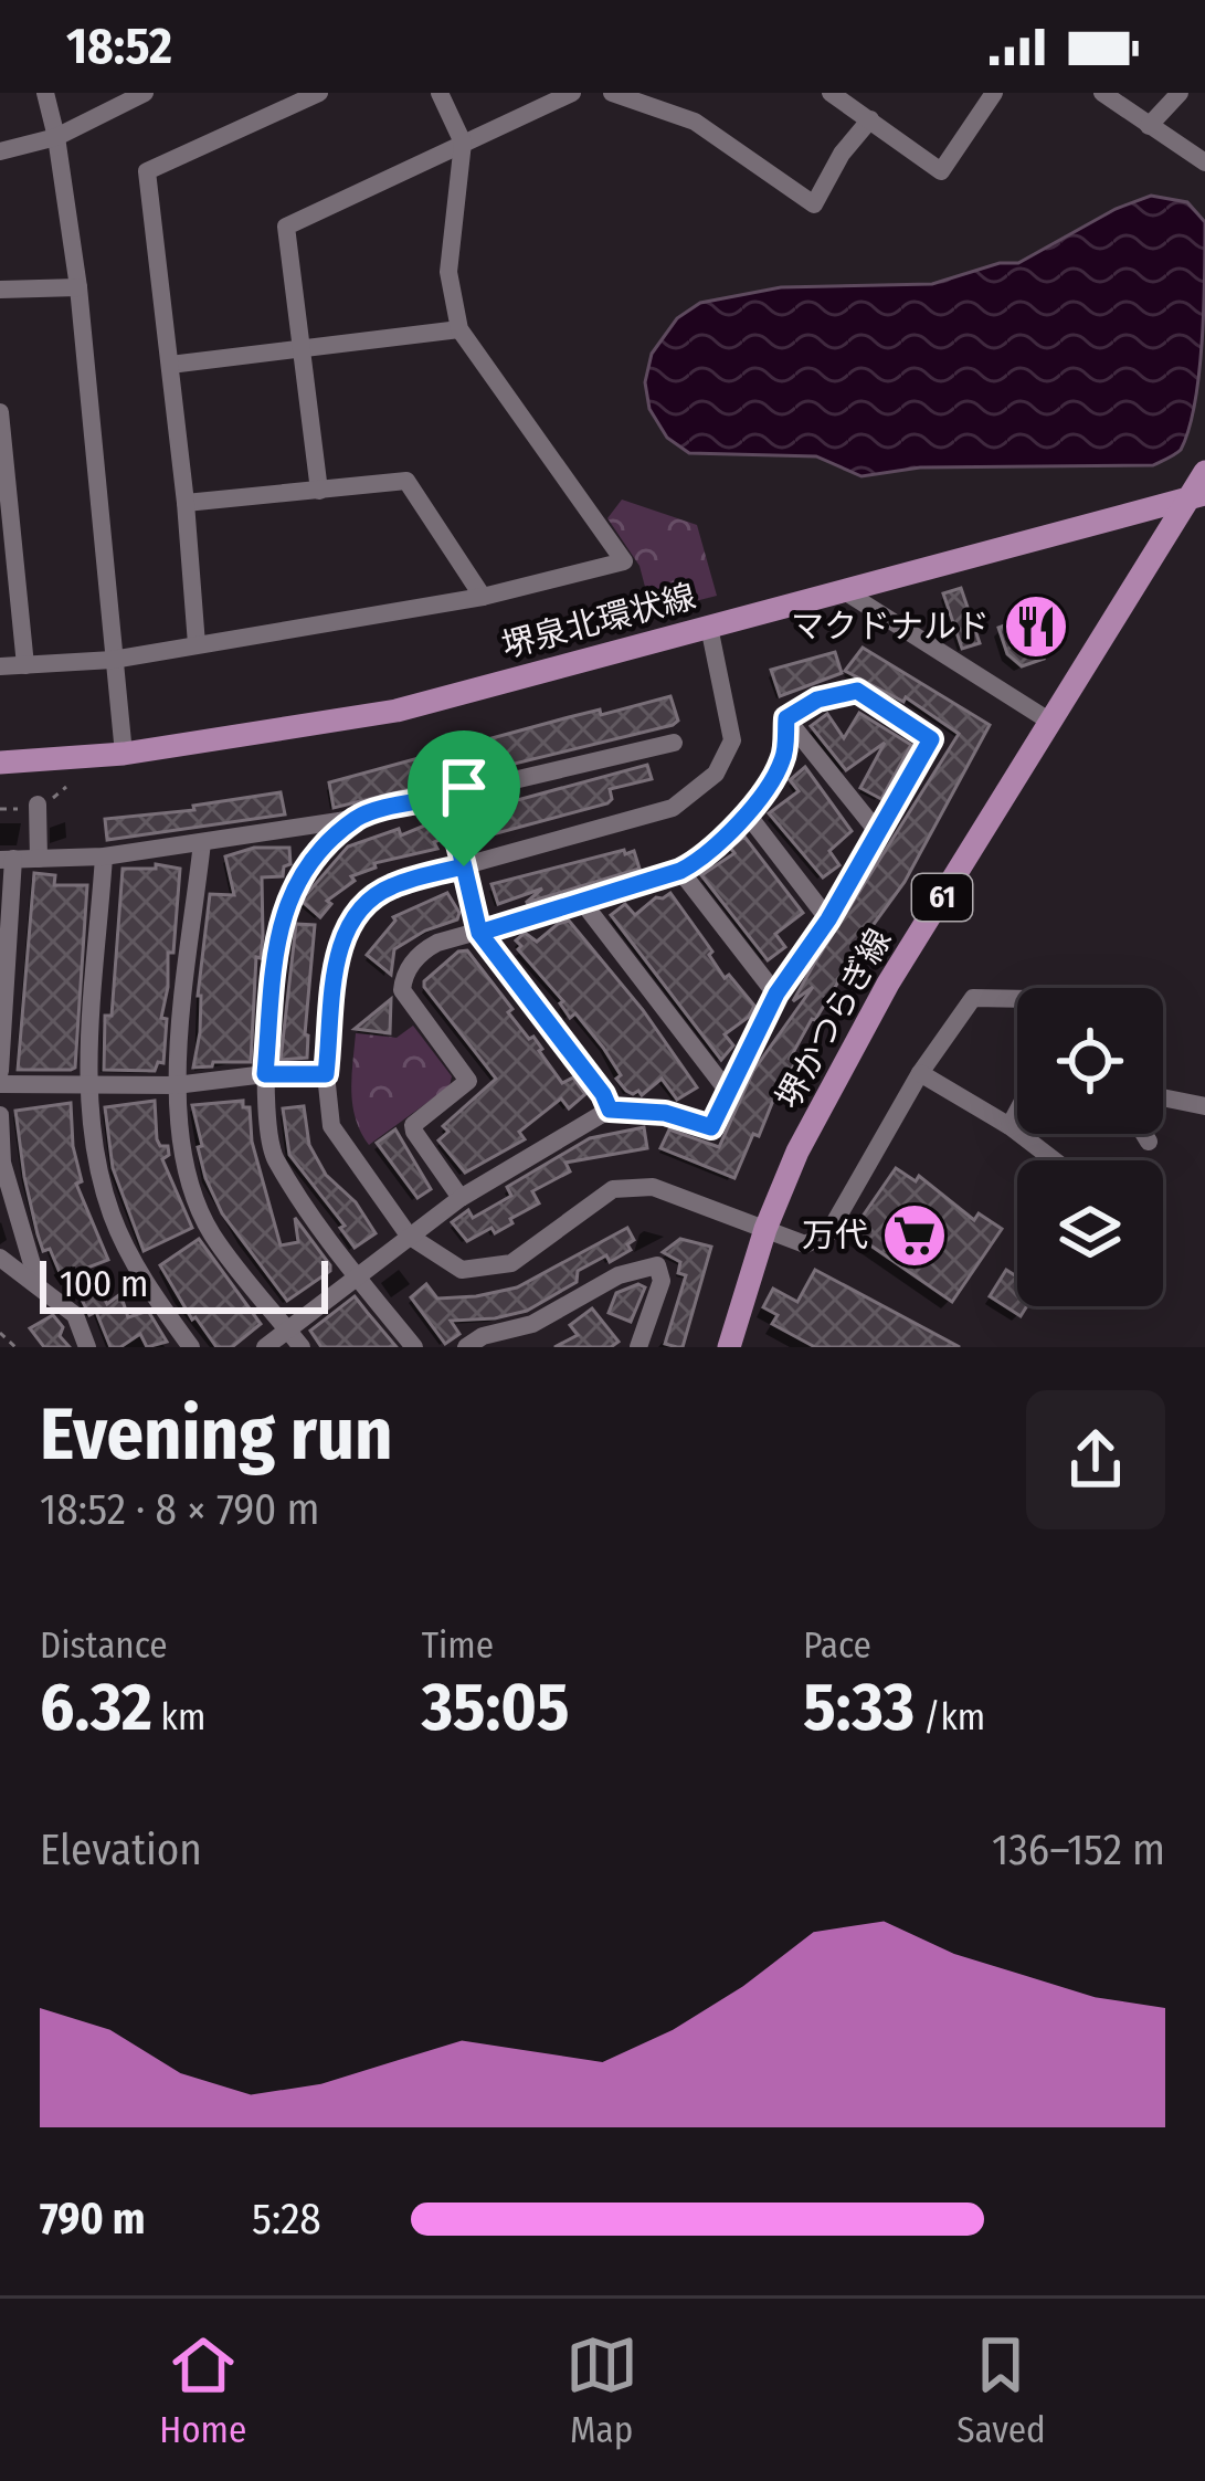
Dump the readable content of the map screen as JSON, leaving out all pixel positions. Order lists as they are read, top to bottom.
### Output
{
  "streets": {
    "main road": ["堺泉北環状線", "61", "堺かつらぎ線"]
  },
  "crossings": [
    ["堺泉北環状線", "堺かつらぎ線"]
  ],
  "places": {
    "restaurant": ["マクドナルド"],
    "supermarket": ["万代"]
  },
  "scale_bar": "100 m",
  "page": {
    "status": "18:52",
    "scale": "100 m",
    "heading": ["Evening run", "18:52 · 8 × 790 m"],
    "stats": [
      ["Distance", "6.32 km"],
      ["Time", "35:05"],
      ["Pace", "5:33 /km"]
    ],
    "chart": ["Elevation", "136–152 m"],
    "list": [
      {
        "name": "790 m",
        "note": "5:28"
      }
    ],
    "tabs": ["Home", "Map", "Saved"]
  }
}
